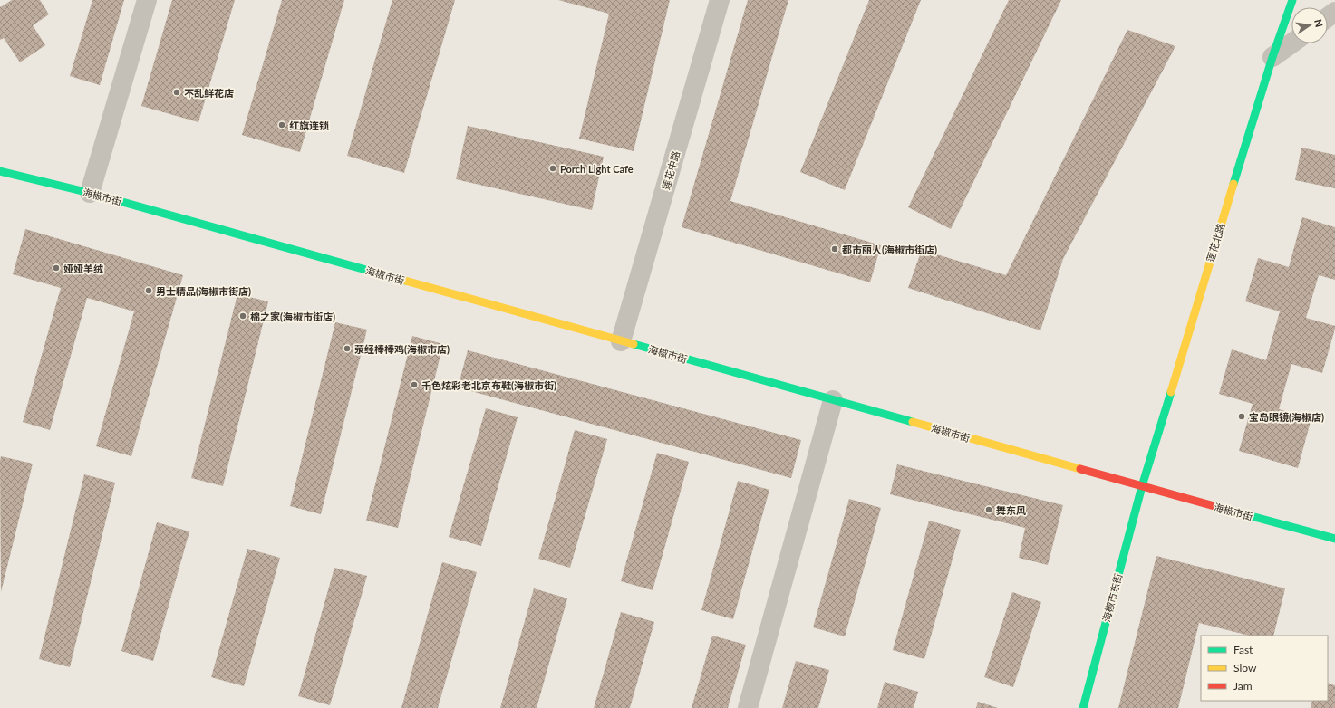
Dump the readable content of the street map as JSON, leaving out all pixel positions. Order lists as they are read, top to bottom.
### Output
{
  "streets": {
    "street": [
      "莲花中路",
      "海椒市街",
      "莲花北路",
      "海椒市东街"
    ]
  },
  "crossings": [
    ["莲花中路", "海椒市街"],
    ["海椒市街", "莲花北路"],
    ["海椒市街", "海椒市东街"],
    ["莲花北路", "海椒市东街"]
  ],
  "places": [
    "不乱鲜花店",
    "红旗连锁",
    "Porch Light Cafe",
    "都市丽人(海椒市街店)",
    "娅娅羊绒",
    "男士精品(海椒市街店)",
    "棉之家(海椒市街店)",
    "荥经棒棒鸡(海椒市店)",
    "千色炫彩老北京布鞋(海椒市街)",
    "宝岛眼镜(海椒店)",
    "舞东风"
  ],
  "legend": ["Fast", "Slow", "Jam"],
  "north": "right"
}
